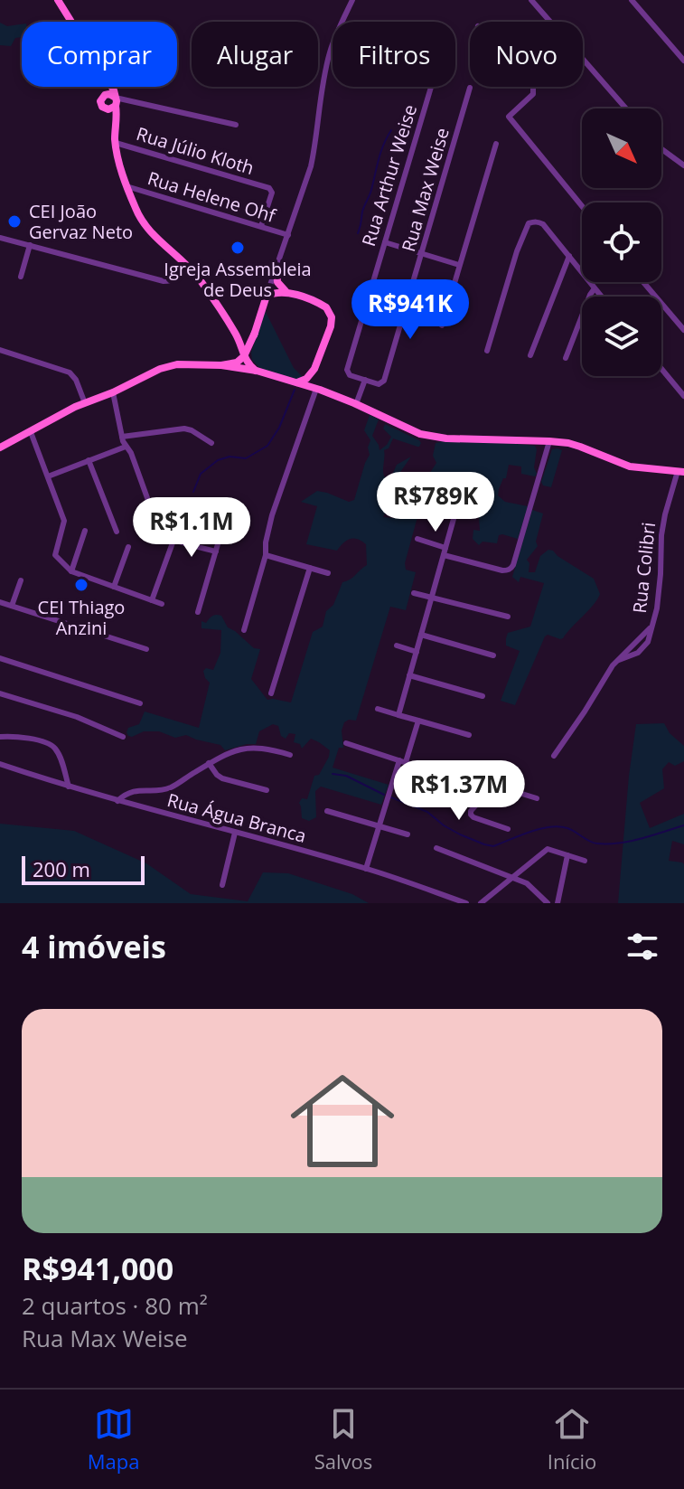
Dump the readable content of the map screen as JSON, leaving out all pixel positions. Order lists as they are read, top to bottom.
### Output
{
  "streets": {
    "street": [
      "Rua Júlio Kloth",
      "Rua Arthur Weise",
      "Rua Max Weise",
      "Rua Helene Ohf",
      "Rua Colibri",
      "Rua Água Branca"
    ]
  },
  "crossings": [
    ["Rua Júlio Kloth", "Rua Helene Ohf"],
    ["Rua Arthur Weise", "Rua Max Weise"]
  ],
  "places": ["CEI João Gervaz Neto", "Igreja Assembleia de Deus", "CEI Thiago Anzini"],
  "scale_bar": "200 m",
  "north": "bottom right",
  "page": {
    "chip": [
      "Comprar",
      "Alugar",
      "Filtros",
      "Novo"
    ],
    "price": [
      "R$941K",
      "R$789K",
      "R$1.1M",
      "R$1.37M"
    ],
    "scale": "200 m",
    "heading": "4 imóveis",
    "list": [
      {
        "name": "R$941,000",
        "note": "2 quartos · 80 m² · Rua Max Weise"
      }
    ],
    "tabs": ["Mapa", "Salvos", "Início"]
  }
}
